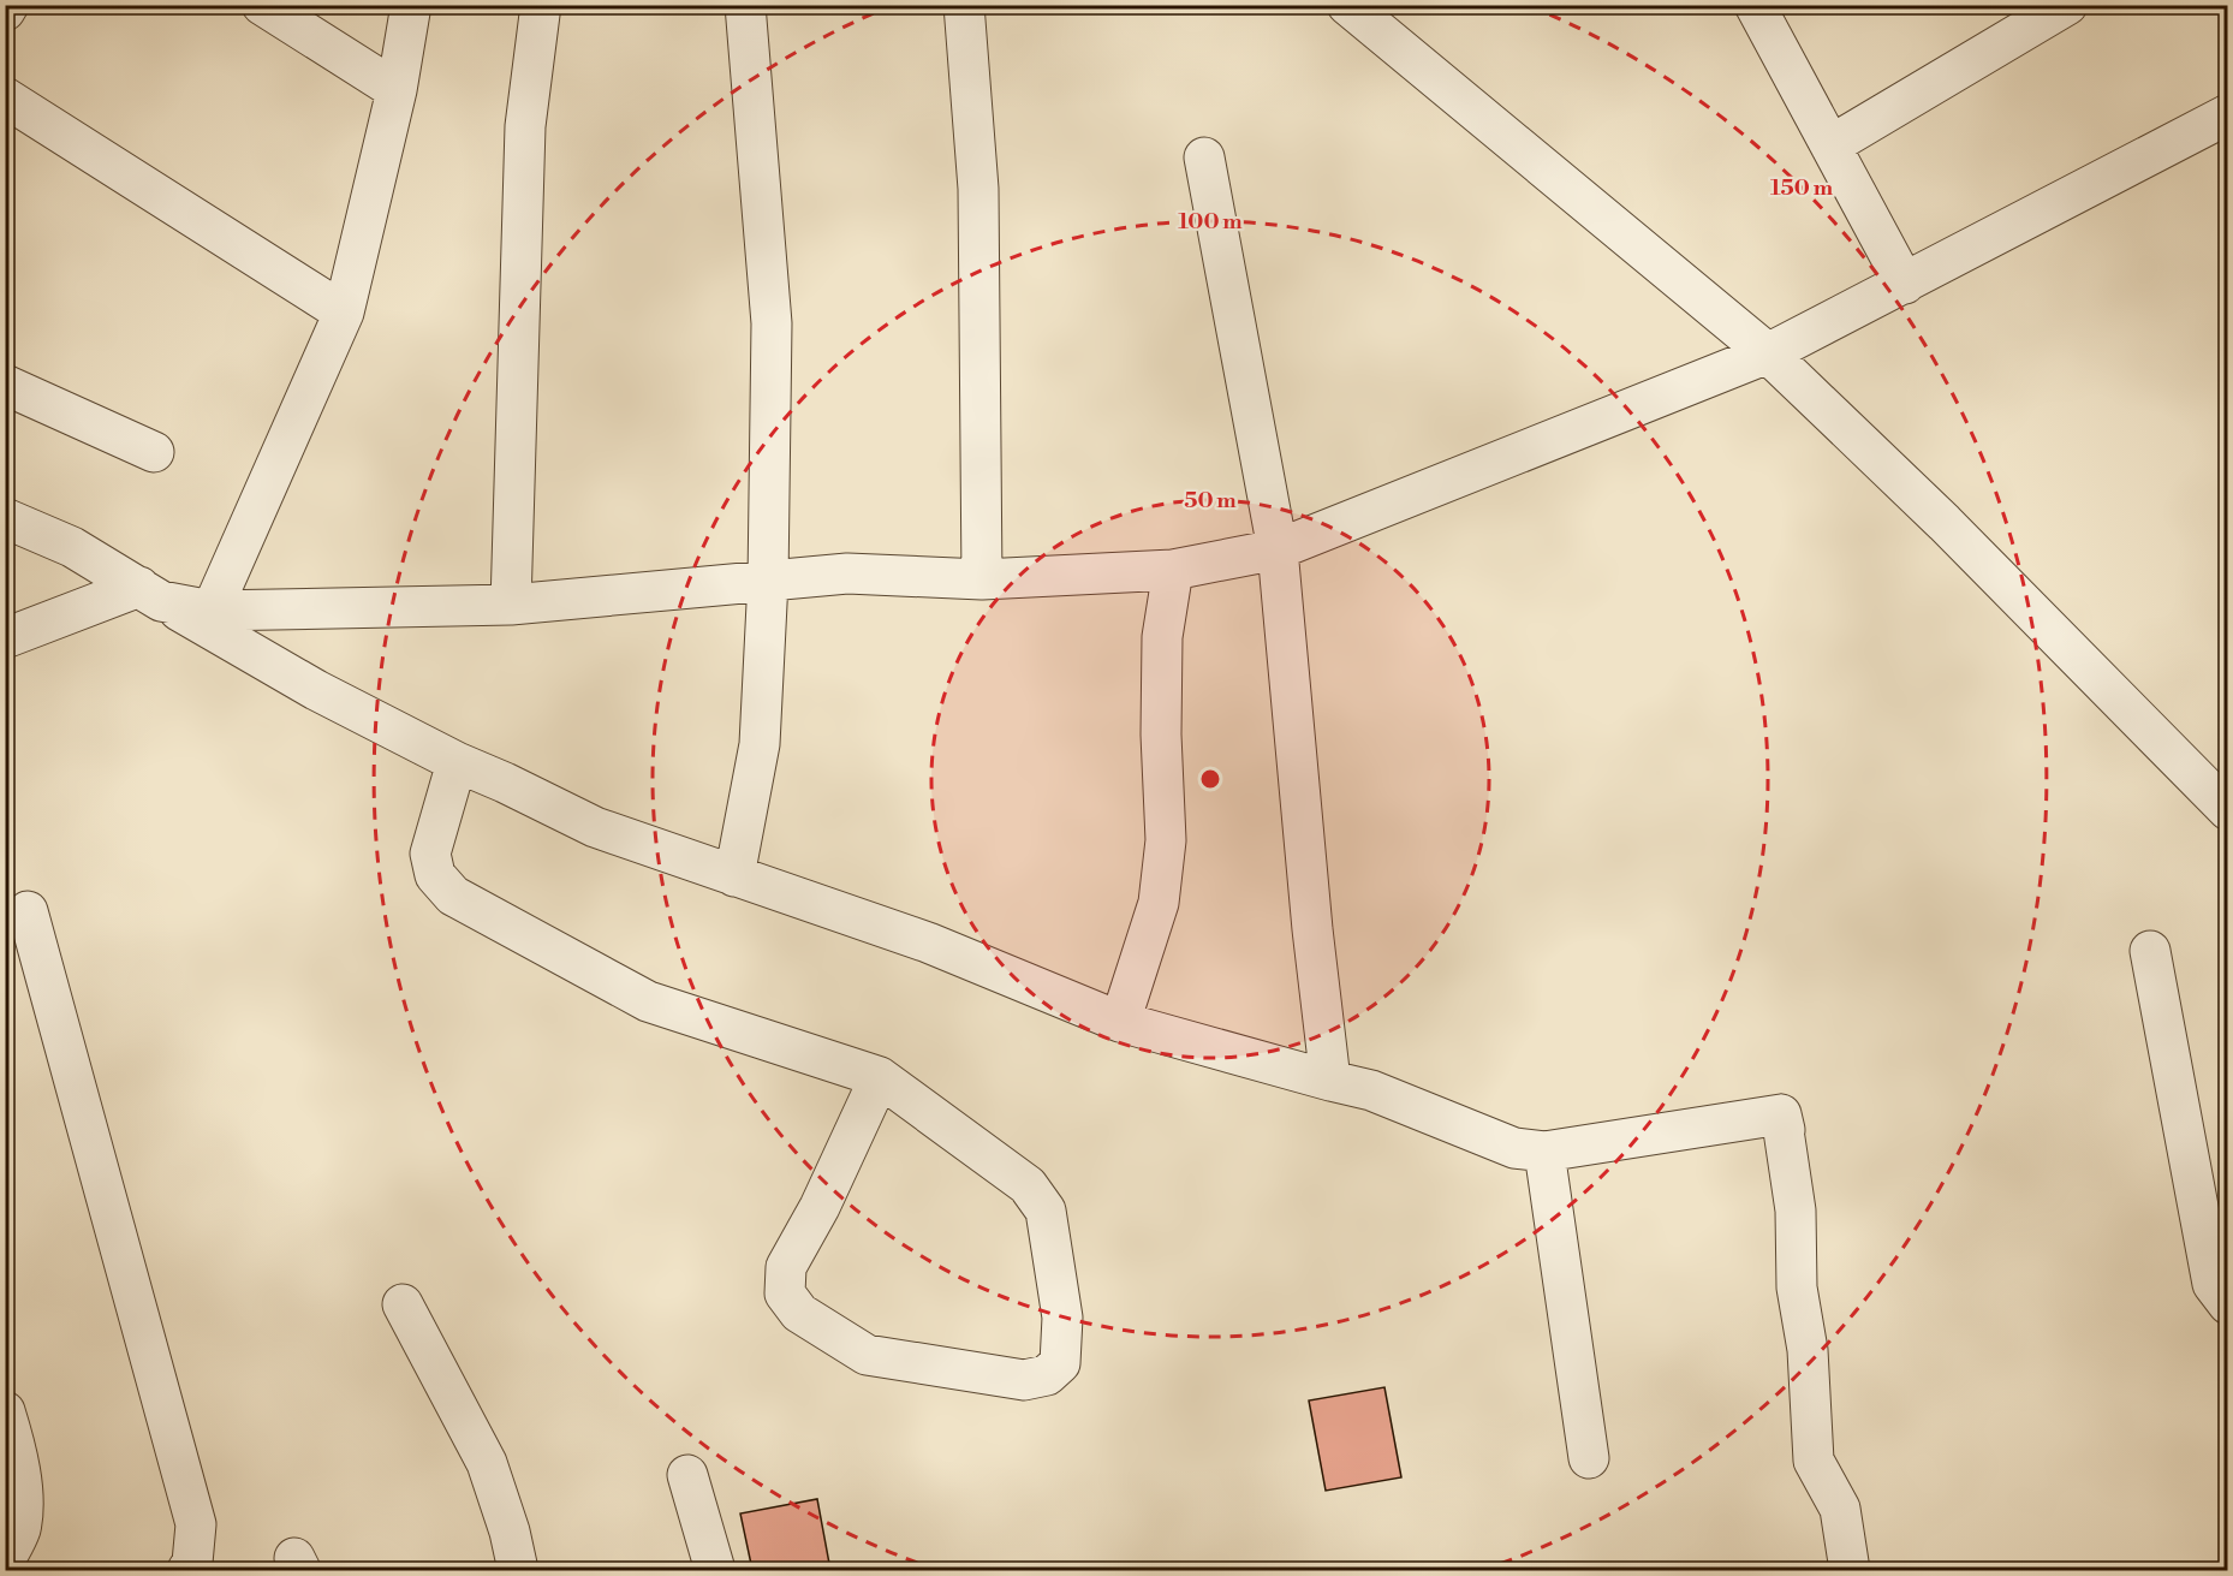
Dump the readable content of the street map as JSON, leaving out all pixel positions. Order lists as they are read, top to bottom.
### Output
{
  "rings": ["150 m", "100 m", "50 m"]
}
